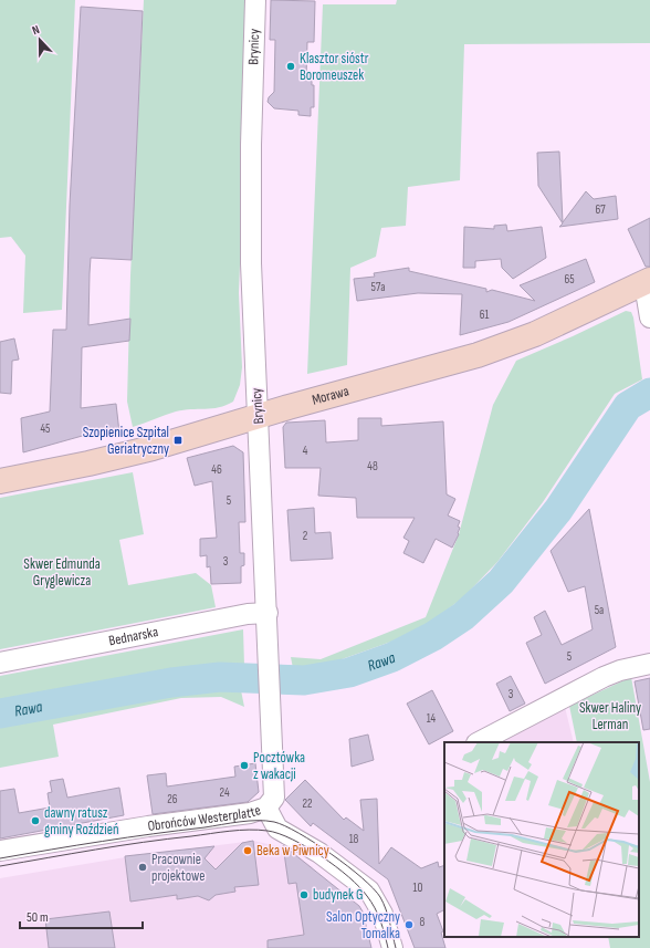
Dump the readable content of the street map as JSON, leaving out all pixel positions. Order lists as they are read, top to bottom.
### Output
{
  "streets": {
    "street": [
      "Brynicy",
      "Morawa",
      "Bednarska",
      "Obrońców Westerplatte"
    ]
  },
  "crossings": [
    ["Brynicy", "Morawa"],
    ["Brynicy", "Bednarska"],
    ["Brynicy", "Obrońców Westerplatte"]
  ],
  "water": ["Rawa"],
  "parks": ["Skwer Edmunda Gryglewicza", "Skwer Haliny Lerman"],
  "places": {
    "other": [
      "Klasztor sióstr Boromeuszek",
      "Pocztówka z wakacji",
      "dawny ratusz gminy Roździeń",
      "Beka w Piwnicy",
      "Pracownie projektowe",
      "budynek G",
      "Salon Optyczny Tomalka"
    ],
    "transit": ["Szopienice Szpital Geriatryczny"]
  },
  "house_numbers": [
    "67",
    "65",
    "57a",
    "61",
    "45",
    "4",
    "48",
    "46",
    "5",
    "2",
    "3",
    "5a",
    "5",
    "3",
    "14",
    "24",
    "26",
    "22",
    "18",
    "10",
    "8"
  ],
  "scale_bar": "50 m",
  "north": "top"
}
